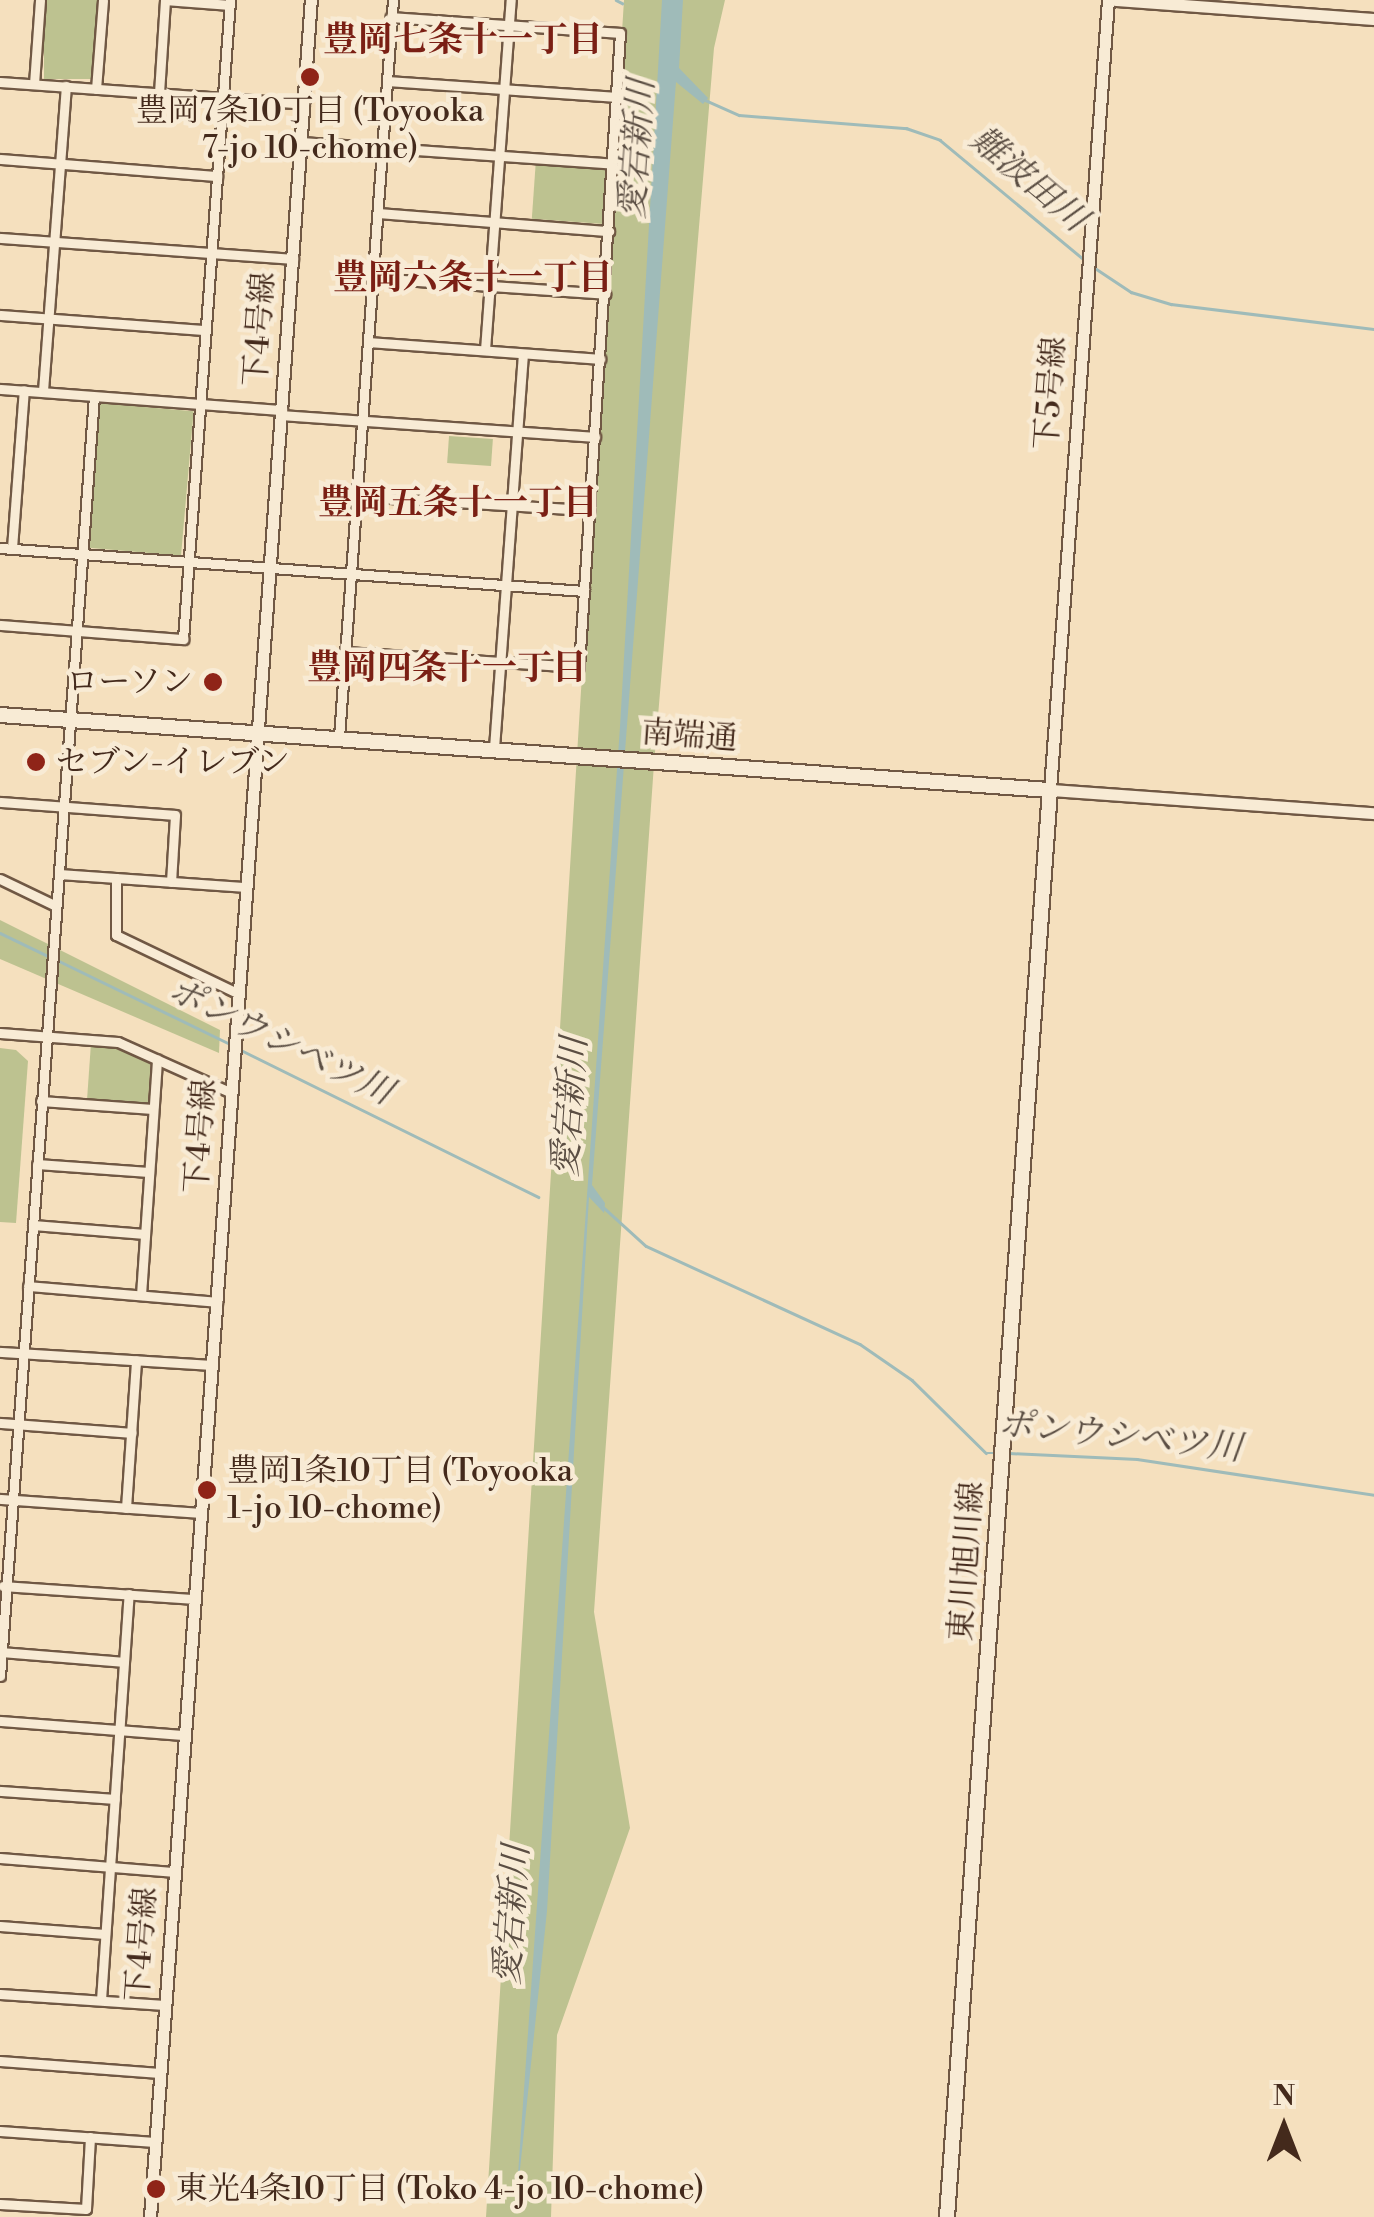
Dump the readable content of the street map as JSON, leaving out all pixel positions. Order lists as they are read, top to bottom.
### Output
{
  "streets": {
    "main road": ["南端通", "東川旭川線"],
    "street": ["下4号線", "下5号線"]
  },
  "crossings": [
    ["下4号線", "南端通"],
    ["下5号線", "南端通"],
    ["下5号線", "東川旭川線"],
    ["南端通", "東川旭川線"]
  ],
  "districts": [
    "豊岡七条十一丁目",
    "豊岡六条十一丁目",
    "豊岡五条十一丁目",
    "豊岡四条十一丁目"
  ],
  "water": ["愛宕新川", "難波田川", "ポンウシベツ川"],
  "places": [
    "豊岡7条10丁目 (Toyooka 7-jo 10-chome)",
    "ローソン",
    "セブン-イレブン",
    "豊岡1条10丁目 (Toyooka 1-jo 10-chome)",
    "東光4条10丁目 (Toko 4-jo 10-chome)"
  ],
  "north": "top"
}
